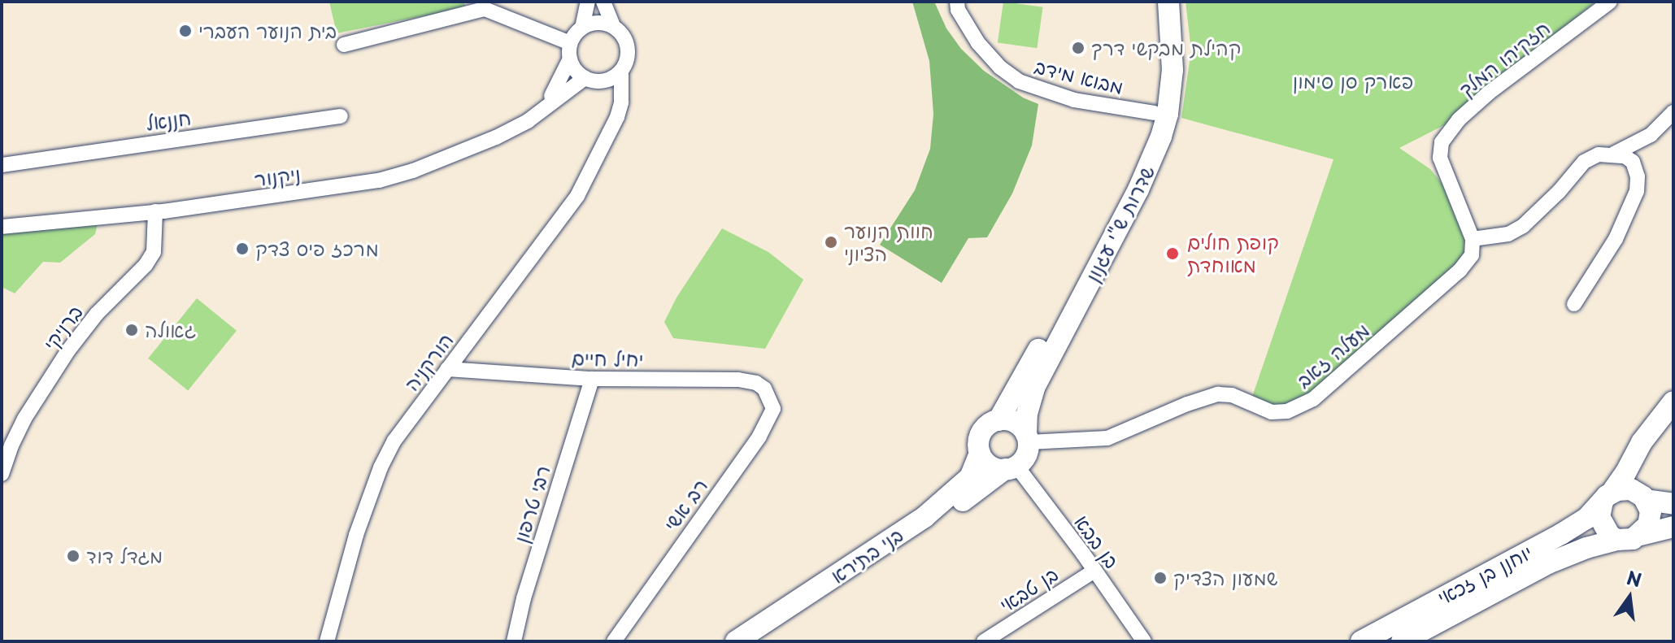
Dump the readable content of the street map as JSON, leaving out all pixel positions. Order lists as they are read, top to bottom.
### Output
{
  "streets": {
    "street": [
      "חזקיהו המלך",
      "מבוא מידב",
      "חננאל",
      "ניקנור",
      "שדרות ש\"י עגנון",
      "ברניקי",
      "מעלה זאב",
      "יחיל חיים",
      "הורקניה",
      "רבי טרפון",
      "רב אשי",
      "בן בבא",
      "בני בתירא",
      "יוחנן בן זכאי",
      "בן טבאי"
    ]
  },
  "crossings": [
    ["חזקיהו המלך", "מעלה זאב"],
    ["מבוא מידב", "שדרות ש\"י עגנון"],
    ["ניקנור", "ברניקי"],
    ["ניקנור", "הורקניה"],
    ["שדרות ש\"י עגנון", "מעלה זאב"],
    ["שדרות ש\"י עגנון", "בן בבא"],
    ["שדרות ש\"י עגנון", "בני בתירא"],
    ["מעלה זאב", "בן בבא"],
    ["מעלה זאב", "בני בתירא"],
    ["יחיל חיים", "הורקניה"],
    ["יחיל חיים", "רבי טרפון"],
    ["יחיל חיים", "רב אשי"],
    ["בן בבא", "בני בתירא"],
    ["בן בבא", "בן טבאי"]
  ],
  "parks": ["פארק סן סימון"],
  "places": [
    "בית הנוער העברי",
    "קהילת מבקשי דרך",
    "חוות הנוער הציוני",
    "מרכז פיס צדק",
    "קופת חולים מאוחדת",
    "גאולה",
    "מגדל דוד",
    "שמעון הצדיק"
  ],
  "north": "top"
}
